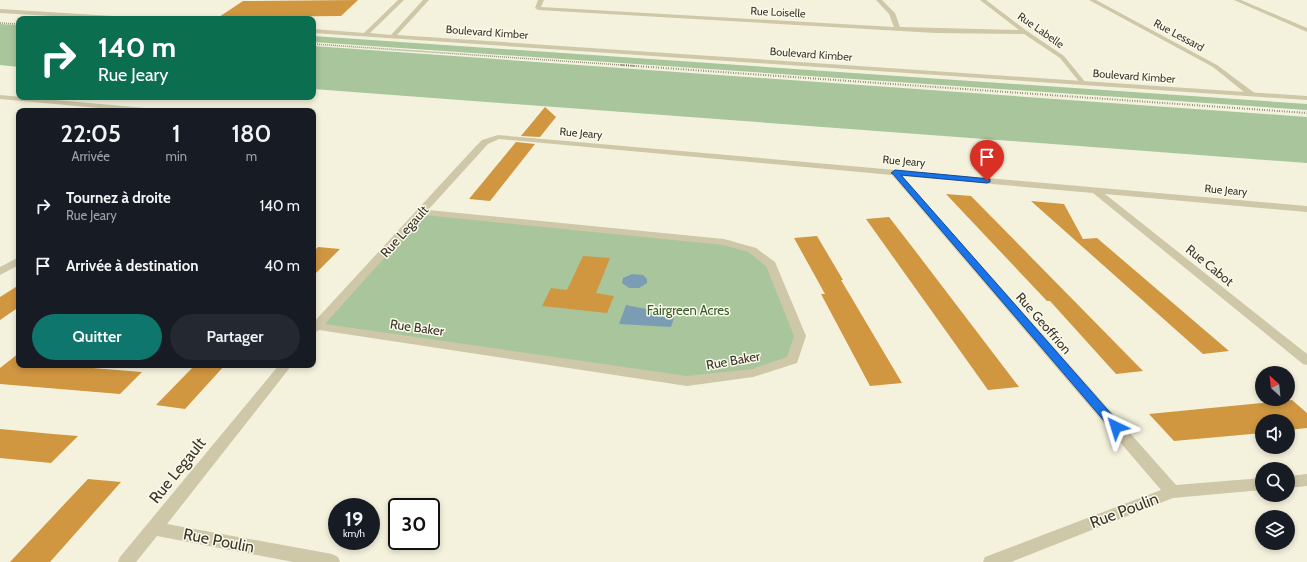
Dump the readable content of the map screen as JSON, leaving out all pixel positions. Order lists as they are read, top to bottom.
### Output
{
  "streets": {
    "street": [
      "Rue Loiselle",
      "Rue Labelle",
      "Boulevard Kimber",
      "Rue Lessard",
      "Rue Jeary",
      "Rue Legault",
      "Rue Cabot",
      "Rue Geoffrion",
      "Rue Baker",
      "Rue Poulin"
    ]
  },
  "crossings": [
    ["Rue Loiselle", "Rue Labelle"],
    ["Rue Labelle", "Boulevard Kimber"],
    ["Boulevard Kimber", "Rue Lessard"],
    ["Rue Jeary", "Rue Legault"],
    ["Rue Jeary", "Rue Cabot"],
    ["Rue Jeary", "Rue Geoffrion"],
    ["Rue Legault", "Rue Baker"],
    ["Rue Legault", "Rue Poulin"],
    ["Rue Geoffrion", "Rue Poulin"]
  ],
  "parks": ["Fairgreen Acres"],
  "north": "top left",
  "page": {
    "turn": ["140 m", "Rue Jeary"],
    "eta": [
      "22:05",
      "Arrivée",
      "1",
      "min",
      "180",
      "m"
    ],
    "list": [
      {
        "name": "Tournez à droite",
        "note": "Rue Jeary",
        "value": "140 m"
      },
      {
        "name": "Arrivée à destination",
        "value": "40 m"
      }
    ],
    "buttons": ["Quitter", "Partager"],
    "speed": "19 km/h",
    "limit": "30"
  }
}
